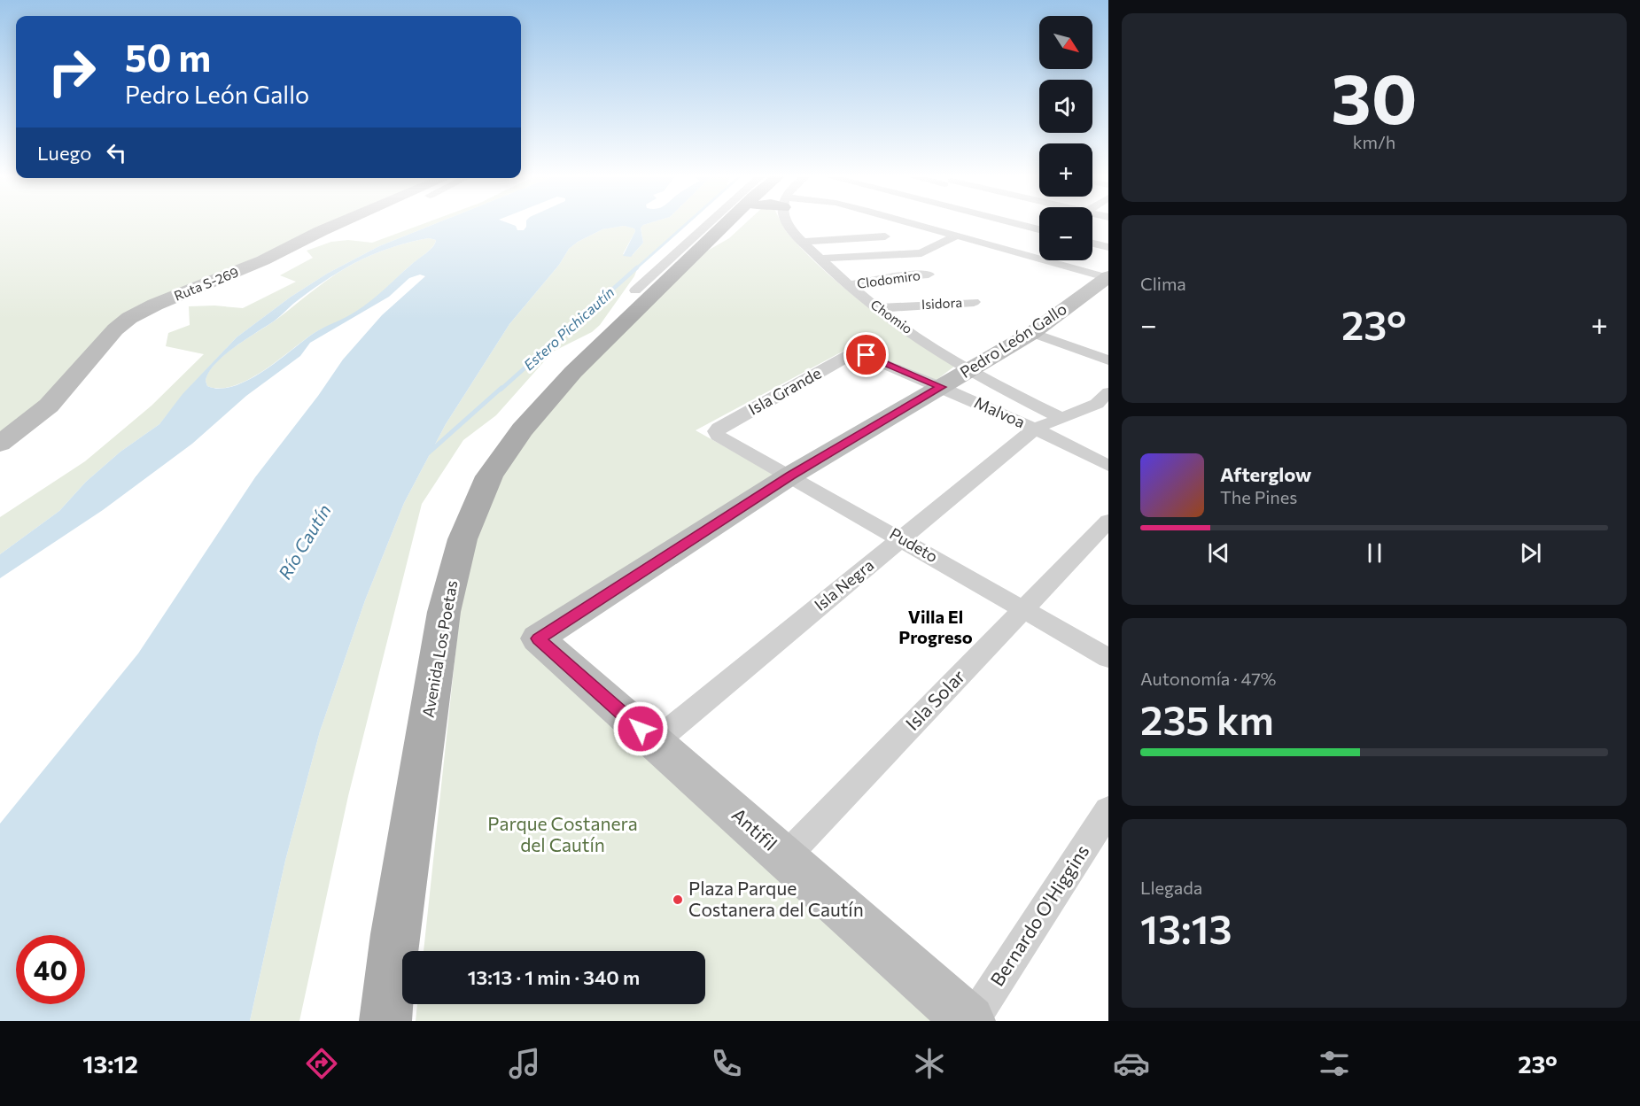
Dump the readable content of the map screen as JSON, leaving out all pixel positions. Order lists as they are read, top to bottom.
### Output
{
  "streets": {
    "main road": ["Avenida Los Poetas"],
    "street": [
      "Clodomiro",
      "Ruta S-269",
      "Isidora",
      "Chomio",
      "Pedro León Gallo",
      "Isla Grande",
      "Malvoa",
      "Pudeto",
      "Isla Negra",
      "Isla Solar",
      "Antifil",
      "Bernardo O'Higgins"
    ]
  },
  "crossings": [
    ["Clodomiro", "Chomio"],
    ["Isidora", "Chomio"],
    ["Chomio", "Pedro León Gallo"],
    ["Chomio", "Isla Negra"],
    ["Pedro León Gallo", "Malvoa"],
    ["Pedro León Gallo", "Pudeto"],
    ["Pedro León Gallo", "Antifil"],
    ["Isla Grande", "Malvoa"],
    ["Isla Grande", "Pudeto"],
    ["Malvoa", "Isla Negra"],
    ["Pudeto", "Isla Negra"],
    ["Pudeto", "Isla Solar"],
    ["Isla Negra", "Antifil"],
    ["Isla Solar", "Antifil"],
    ["Antifil", "Bernardo O'Higgins"]
  ],
  "districts": ["Villa El Progreso"],
  "water": ["Estero Pichicautín", "Río Cautín"],
  "parks": ["Parque Costanera del Cautín"],
  "places": ["Plaza Parque Costanera del Cautín"],
  "north": "bottom right",
  "page": {
    "tile": [
      ["30", "km/h"],
      "Clima",
      ["Autonomía · 47%", "235 km"],
      ["Llegada", "13:13"]
    ],
    "map_buttons": ["+", "−"],
    "turn": ["50 m", "Pedro León Gallo"],
    "then": "Luego",
    "heat": ["−", "23°", "+"],
    "song": ["Afterglow", "The Pines"],
    "limit": "40",
    "trip": "13:13 · 1 min · 340 m",
    "tabs": ["13:12", "23°"]
  }
}
